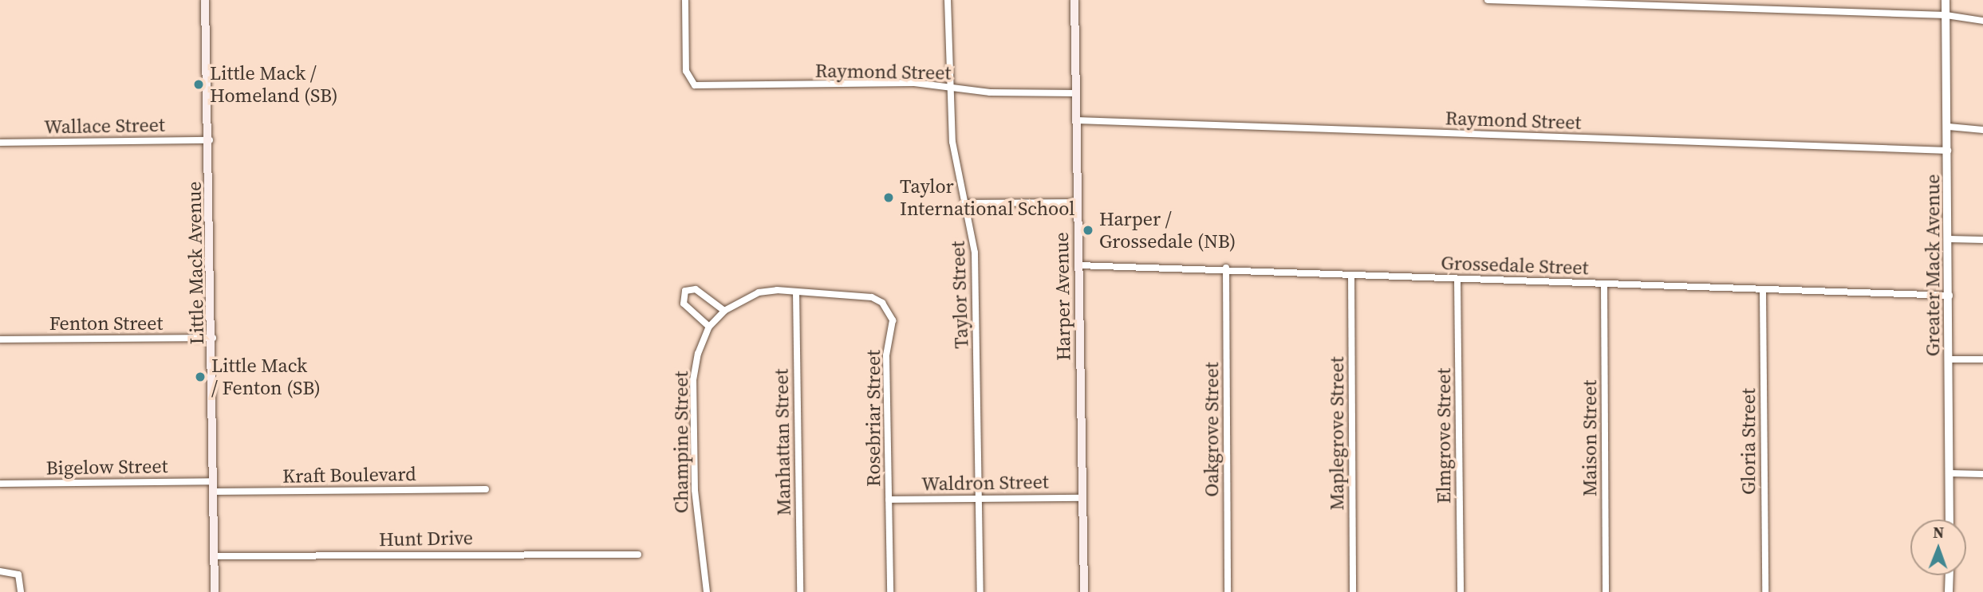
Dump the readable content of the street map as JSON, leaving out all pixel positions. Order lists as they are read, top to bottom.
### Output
{
  "streets": {
    "main road": ["Little Mack Avenue", "Harper Avenue"],
    "street": [
      "Raymond Street",
      "Wallace Street",
      "Grossedale Street",
      "Greater Mack Avenue",
      "Taylor Street",
      "Fenton Street",
      "Rosebriar Street",
      "Oakgrove Street",
      "Maplegrove Street",
      "Elmgrove Street",
      "Maison Street",
      "Gloria Street",
      "Champine Street",
      "Manhattan Street",
      "Bigelow Street",
      "Kraft Boulevard",
      "Waldron Street",
      "Hunt Drive"
    ]
  },
  "crossings": [
    ["Raymond Street", "Greater Mack Avenue"],
    ["Raymond Street", "Taylor Street"],
    ["Raymond Street", "Harper Avenue"],
    ["Wallace Street", "Little Mack Avenue"],
    ["Little Mack Avenue", "Fenton Street"],
    ["Little Mack Avenue", "Bigelow Street"],
    ["Little Mack Avenue", "Kraft Boulevard"],
    ["Little Mack Avenue", "Hunt Drive"],
    ["Grossedale Street", "Greater Mack Avenue"],
    ["Grossedale Street", "Harper Avenue"],
    ["Grossedale Street", "Oakgrove Street"],
    ["Grossedale Street", "Maplegrove Street"],
    ["Grossedale Street", "Elmgrove Street"],
    ["Grossedale Street", "Maison Street"],
    ["Grossedale Street", "Gloria Street"],
    ["Taylor Street", "Waldron Street"],
    ["Harper Avenue", "Waldron Street"],
    ["Rosebriar Street", "Champine Street"],
    ["Rosebriar Street", "Manhattan Street"],
    ["Rosebriar Street", "Waldron Street"],
    ["Champine Street", "Manhattan Street"]
  ],
  "places": [
    "Little Mack / Homeland (SB)",
    "Taylor International School",
    "Harper / Grossedale (NB)",
    "Little Mack / Fenton (SB)"
  ],
  "north": "top"
}
